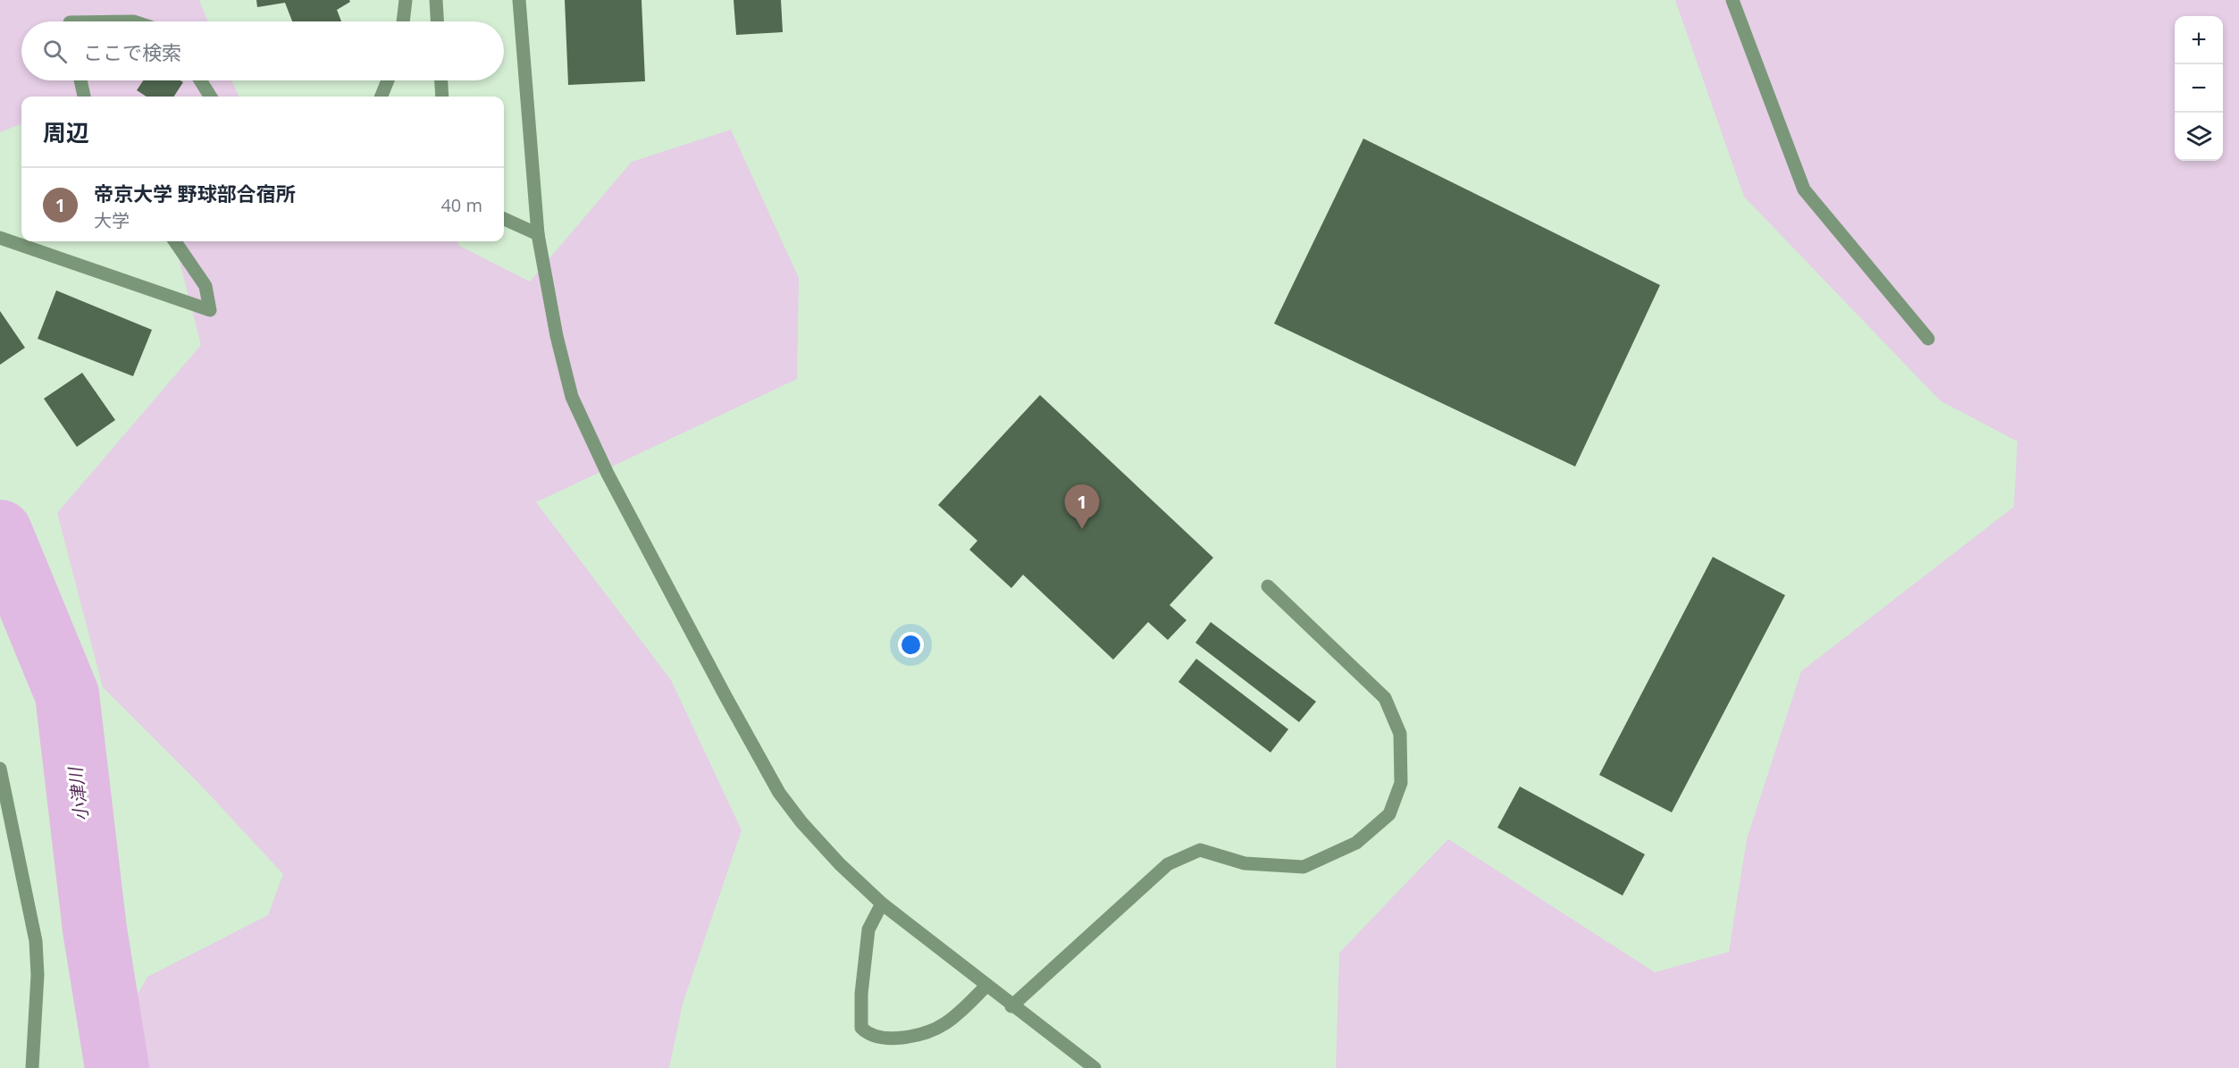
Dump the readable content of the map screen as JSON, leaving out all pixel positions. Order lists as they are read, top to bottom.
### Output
{
  "water": ["小津川"],
  "page": {
    "map_buttons": ["+", "−"],
    "search": "ここで検索",
    "heading": "周辺",
    "list": [
      {
        "mark": "1",
        "name": "帝京大学 野球部合宿所",
        "note": "大学",
        "value": "40 m"
      }
    ],
    "pins": "1"
  }
}
